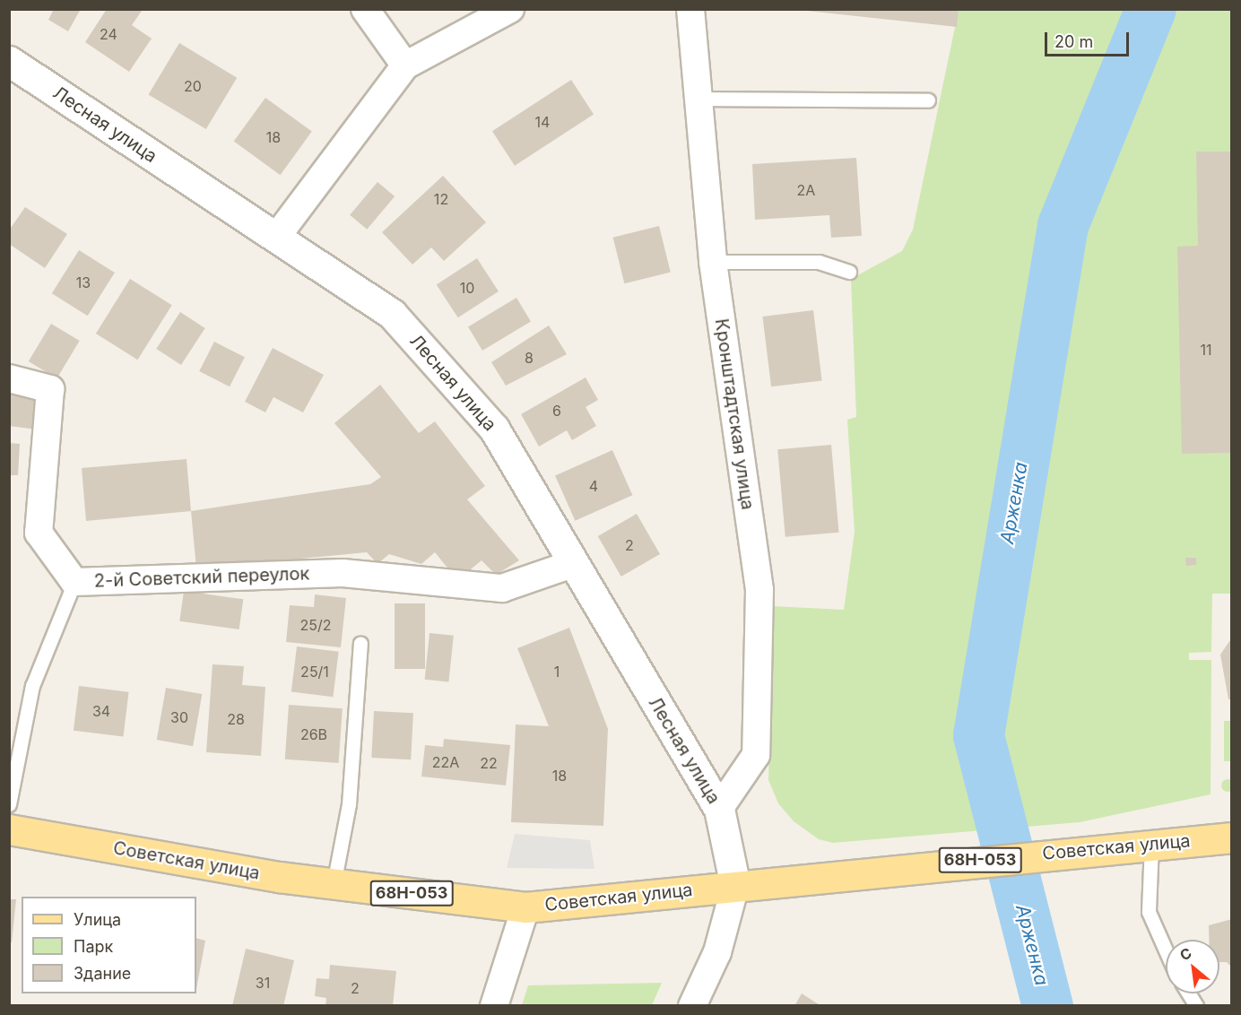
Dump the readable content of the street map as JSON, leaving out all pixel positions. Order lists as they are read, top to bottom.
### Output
{
  "streets": {
    "main road": ["Советская улица", "68Н-053"],
    "street": ["Лесная улица", "Кронштадтская улица", "2-й Советский переулок"]
  },
  "crossings": [
    ["Лесная улица", "Кронштадтская улица"],
    ["Лесная улица", "2-й Советский переулок"],
    ["Лесная улица", "Советская улица"]
  ],
  "water": ["Арженка"],
  "house_numbers": [
    "24",
    "20",
    "14",
    "18",
    "2А",
    "12",
    "13",
    "10",
    "11",
    "8",
    "6",
    "4",
    "2",
    "25/2",
    "25/1",
    "1",
    "34",
    "30",
    "28",
    "26В",
    "22А",
    "22",
    "18",
    "31",
    "2"
  ],
  "legend": ["Улица", "Парк", "Здание"],
  "scale_bar": "20 m",
  "north": "top left"
}
